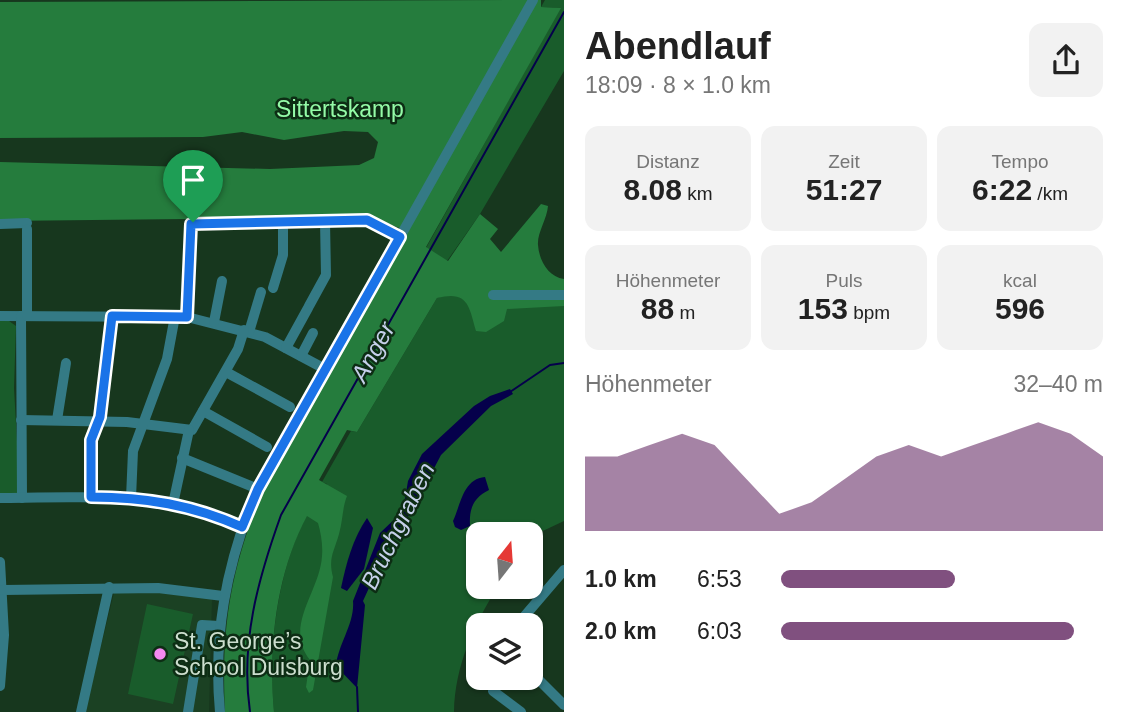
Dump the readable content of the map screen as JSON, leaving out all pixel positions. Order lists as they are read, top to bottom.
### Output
{
  "water": ["Anger", "Bruchgraben"],
  "parks": ["Sittertskamp"],
  "places": ["St. George’s School Duisburg"],
  "north": "top",
  "page": {
    "heading": ["Abendlauf", "18:09 · 8 × 1.0 km"],
    "stats": [
      ["Distanz", "8.08 km"],
      ["Zeit", "51:27"],
      ["Tempo", "6:22 /km"],
      ["Höhenmeter", "88 m"],
      ["Puls", "153 bpm"],
      ["kcal", "596"]
    ],
    "chart": ["Höhenmeter", "32–40 m"],
    "list": [
      {
        "name": "1.0 km",
        "note": "6:53"
      },
      {
        "name": "2.0 km",
        "note": "6:03"
      }
    ]
  }
}
